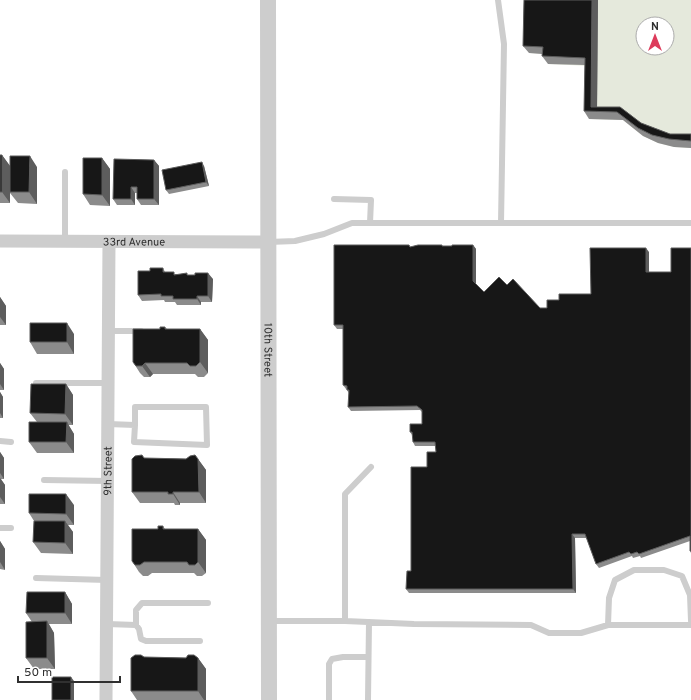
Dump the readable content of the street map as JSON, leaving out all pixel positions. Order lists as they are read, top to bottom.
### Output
{
  "streets": {
    "street": ["33rd Avenue", "10th Street", "9th Street"]
  },
  "crossings": [
    ["33rd Avenue", "10th Street"],
    ["33rd Avenue", "9th Street"]
  ],
  "scale_bar": "50 m",
  "north": "top"
}
